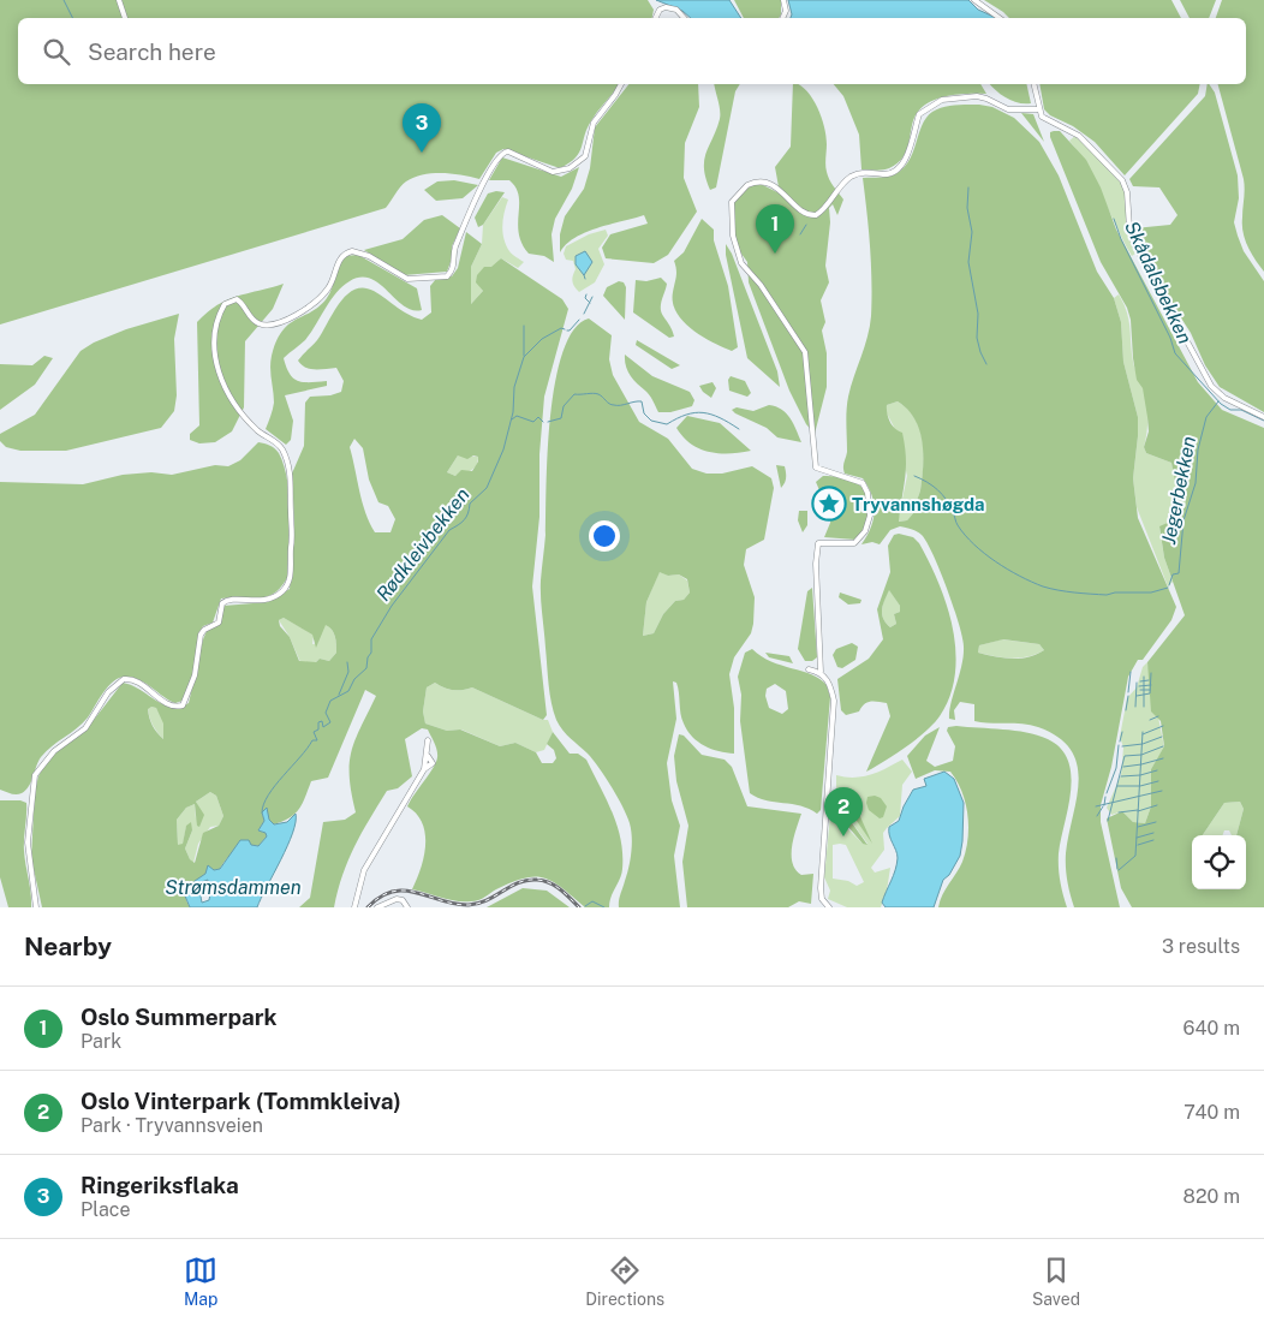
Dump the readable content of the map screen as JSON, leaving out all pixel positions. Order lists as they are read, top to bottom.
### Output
{
  "water": [
    "Skådalsbekken",
    "Jegerbekken",
    "Rødkleivbekken",
    "Strømsdammen"
  ],
  "places": {
    "place": ["Tryvannshøgda"]
  },
  "page": {
    "search": "Search here",
    "pins": ["3", "1", "2"],
    "heading": ["Nearby", "3 results"],
    "list": [
      {
        "mark": "1",
        "name": "Oslo Summerpark",
        "note": "Park",
        "value": "640 m"
      },
      {
        "mark": "2",
        "name": "Oslo Vinterpark (Tommkleiva)",
        "note": "Park · Tryvannsveien",
        "value": "740 m"
      },
      {
        "mark": "3",
        "name": "Ringeriksflaka",
        "note": "Place",
        "value": "820 m"
      }
    ],
    "nav": ["Map", "Directions", "Saved"]
  }
}
